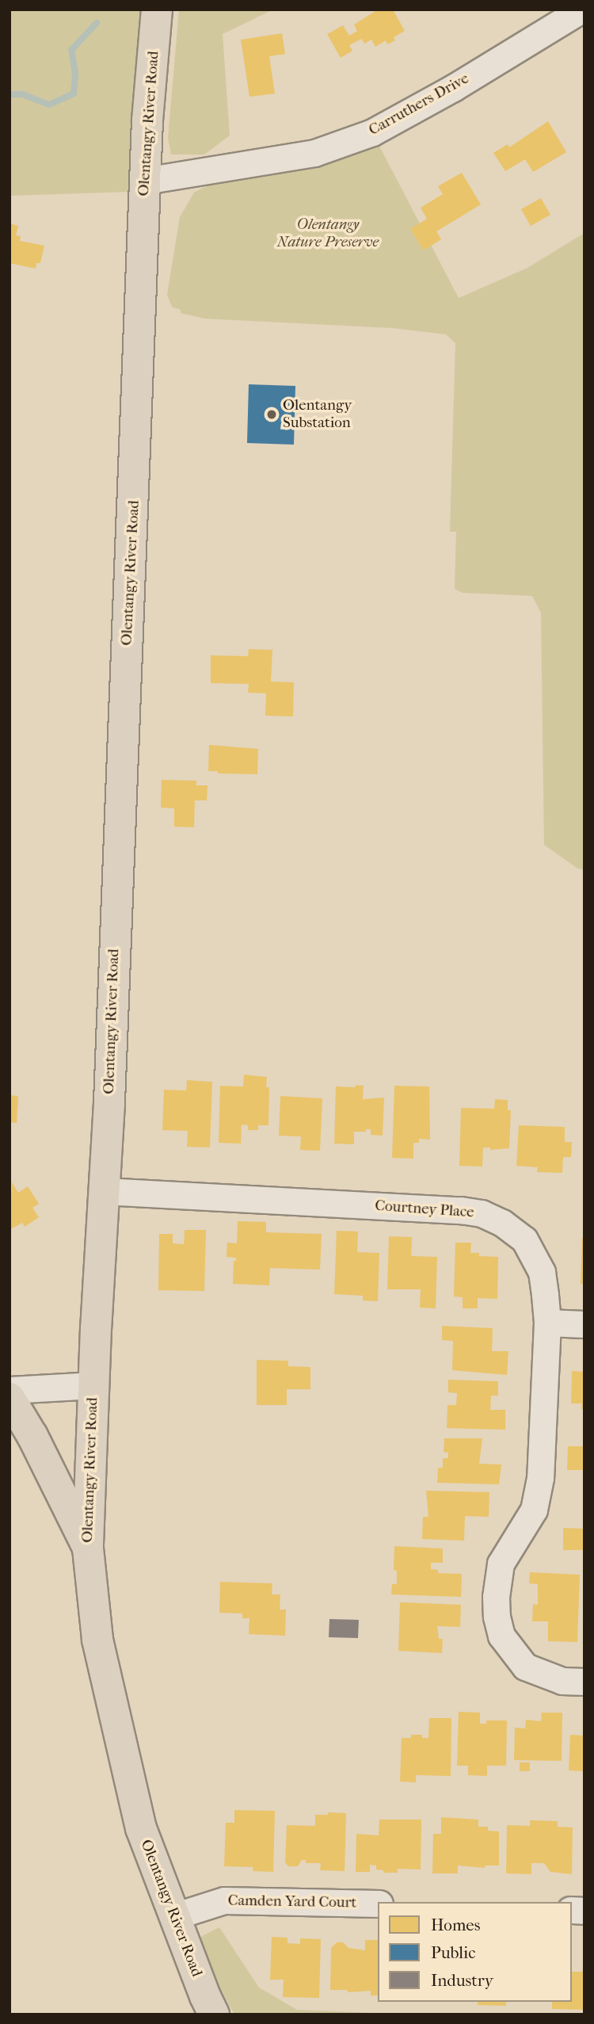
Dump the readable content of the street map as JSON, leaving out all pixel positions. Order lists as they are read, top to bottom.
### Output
{
  "streets": {
    "main road": ["Olentangy River Road"],
    "street": ["Carruthers Drive", "Courtney Place", "Camden Yard Court"]
  },
  "crossings": [
    ["Carruthers Drive", "Olentangy River Road"],
    ["Olentangy River Road", "Courtney Place"],
    ["Olentangy River Road", "Camden Yard Court"]
  ],
  "parks": ["Olentangy Nature Preserve"],
  "places": ["Olentangy Substation"],
  "legend": ["Homes", "Public", "Industry"]
}
